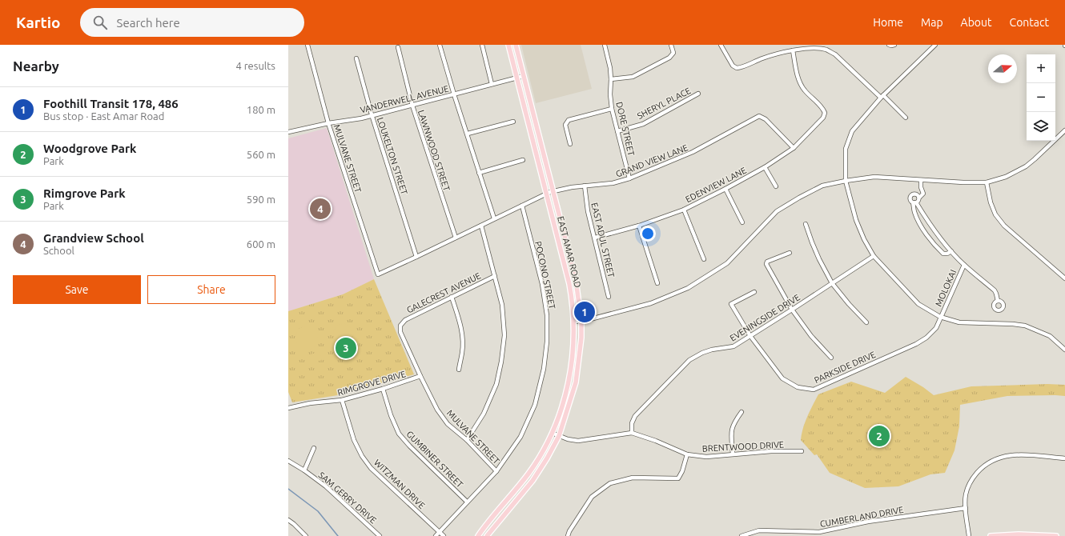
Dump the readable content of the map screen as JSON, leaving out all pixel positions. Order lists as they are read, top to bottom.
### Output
{
  "streets": {
    "main road": ["EAST AMAR ROAD"],
    "street": [
      "VANDERWELL AVENUE",
      "SHERYL PLACE",
      "DORE STREET",
      "LAWNWOOD STREET",
      "LOUKELTON STREET",
      "MULVANE STREET",
      "GRAND VIEW LANE",
      "EDENVIEW LANE",
      "EAST ADUL STREET",
      "POCONO STREET",
      "MOLOKAI",
      "GALECREST AVENUE",
      "EVENINGSIDE DRIVE",
      "PARKSIDE DRIVE",
      "RIMGROVE DRIVE",
      "BRENTWOOD DRIVE",
      "GUMBINER STREET",
      "WITZMAN DRIVE",
      "SAM GERRY DRIVE",
      "CUMBERLAND DRIVE"
    ]
  },
  "crossings": [
    ["VANDERWELL AVENUE", "LAWNWOOD STREET"],
    ["VANDERWELL AVENUE", "LOUKELTON STREET"],
    ["VANDERWELL AVENUE", "MULVANE STREET"],
    ["VANDERWELL AVENUE", "EAST AMAR ROAD"],
    ["SHERYL PLACE", "DORE STREET"],
    ["DORE STREET", "GRAND VIEW LANE"],
    ["LAWNWOOD STREET", "GRAND VIEW LANE"],
    ["LOUKELTON STREET", "GRAND VIEW LANE"],
    ["MULVANE STREET", "GRAND VIEW LANE"],
    ["MULVANE STREET", "POCONO STREET"],
    ["MULVANE STREET", "GALECREST AVENUE"],
    ["MULVANE STREET", "RIMGROVE DRIVE"],
    ["GRAND VIEW LANE", "EDENVIEW LANE"],
    ["GRAND VIEW LANE", "EAST ADUL STREET"],
    ["GRAND VIEW LANE", "EAST AMAR ROAD"],
    ["GRAND VIEW LANE", "POCONO STREET"],
    ["EDENVIEW LANE", "EAST ADUL STREET"],
    ["POCONO STREET", "GUMBINER STREET"],
    ["POCONO STREET", "WITZMAN DRIVE"],
    ["MOLOKAI", "PARKSIDE DRIVE"],
    ["EVENINGSIDE DRIVE", "PARKSIDE DRIVE"],
    ["EVENINGSIDE DRIVE", "BRENTWOOD DRIVE"],
    ["RIMGROVE DRIVE", "GUMBINER STREET"],
    ["RIMGROVE DRIVE", "WITZMAN DRIVE"]
  ],
  "north": "right",
  "page": {
    "header": "Kartio",
    "search": "Search here",
    "nav": [
      "Home",
      "Map",
      "About",
      "Contact"
    ],
    "heading": ["Nearby", "4 results"],
    "map_buttons": ["+", "−"],
    "list": [
      {
        "mark": "1",
        "name": "Foothill Transit 178, 486",
        "note": "Bus stop · East Amar Road",
        "value": "180 m"
      },
      {
        "mark": "2",
        "name": "Woodgrove Park",
        "note": "Park",
        "value": "560 m"
      },
      {
        "mark": "3",
        "name": "Rimgrove Park",
        "note": "Park",
        "value": "590 m"
      },
      {
        "mark": "4",
        "name": "Grandview School",
        "note": "School",
        "value": "600 m"
      }
    ],
    "pins": [
      "4",
      "1",
      "3",
      "2"
    ],
    "buttons": ["Save", "Share"]
  }
}
